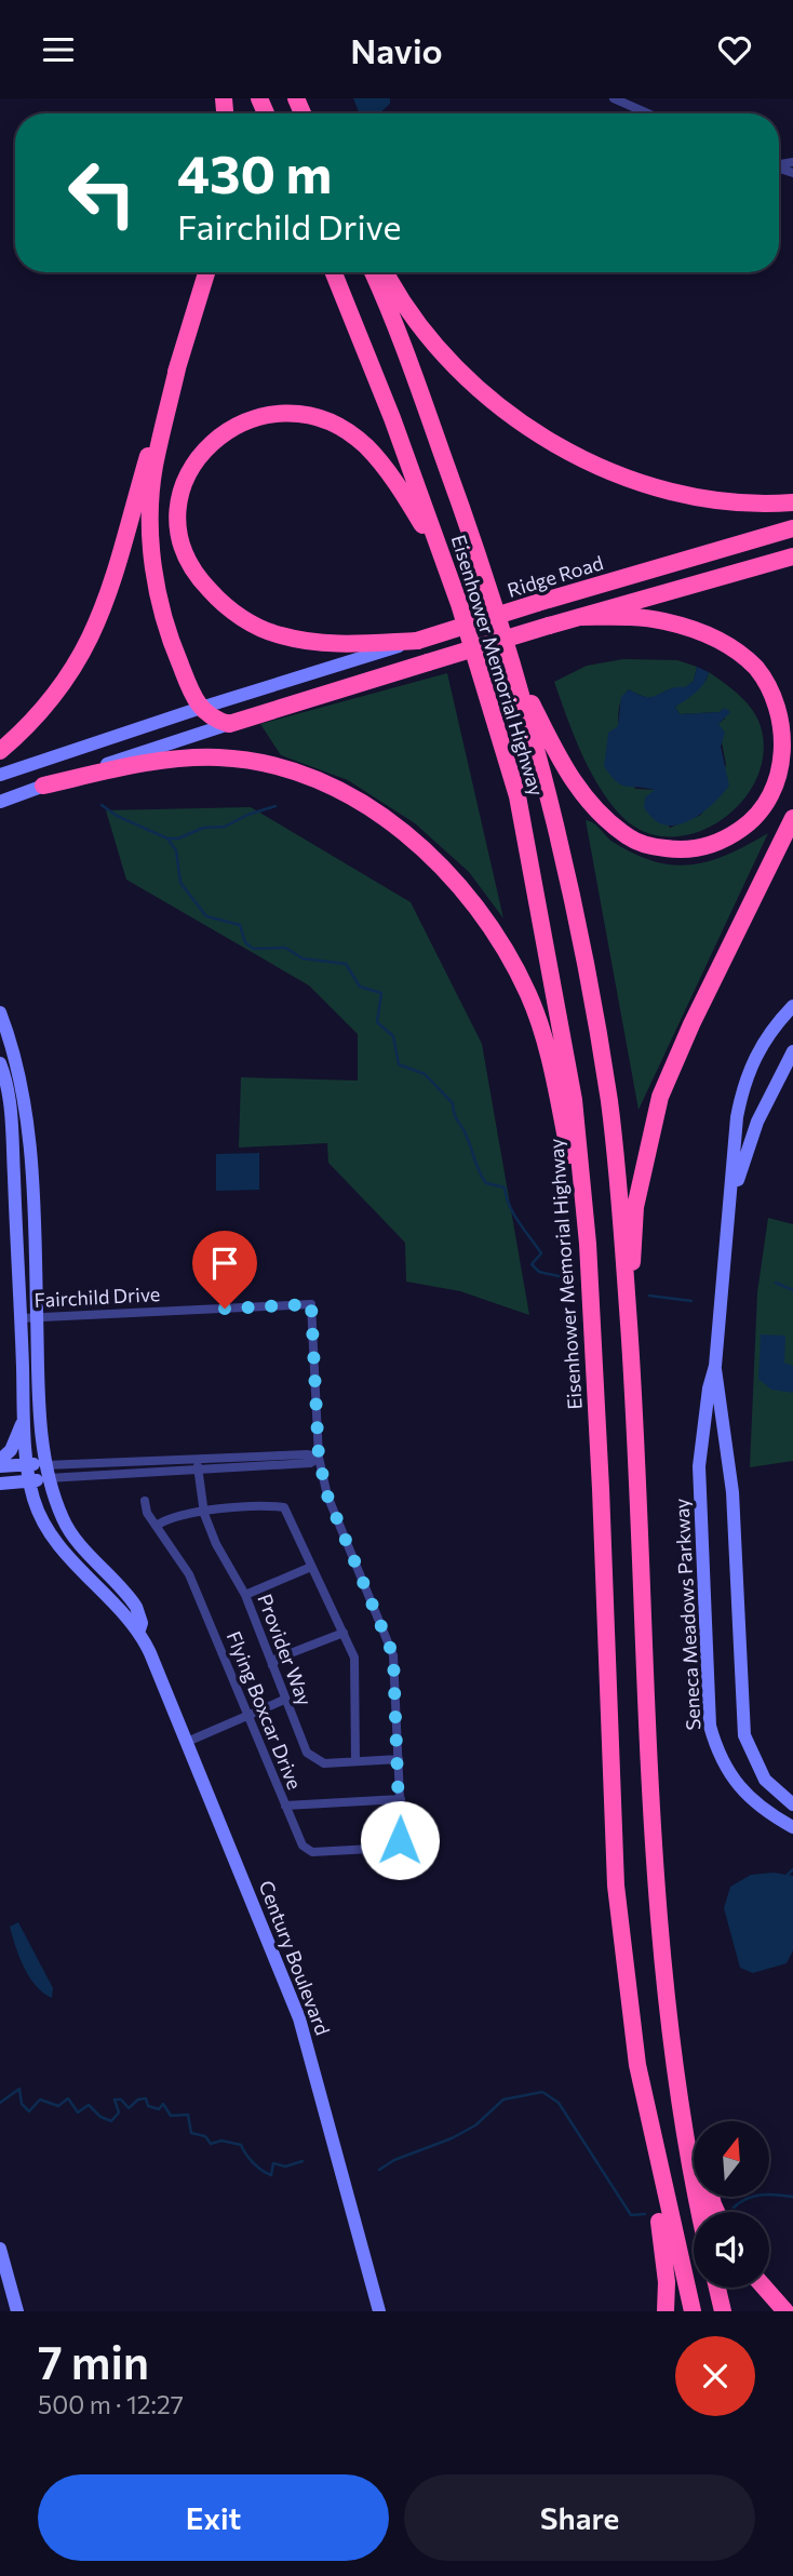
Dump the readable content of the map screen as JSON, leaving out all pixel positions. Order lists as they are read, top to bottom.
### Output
{
  "streets": {
    "highway": ["Ridge Road", "Eisenhower Memorial Highway"],
    "street": [
      "Fairchild Drive",
      "Seneca Meadows Parkway",
      "Provider Way",
      "Flying Boxcar Drive",
      "Century Boulevard"
    ]
  },
  "crossings": [
    ["Fairchild Drive", "Century Boulevard"]
  ],
  "north": "top",
  "page": {
    "header": "Navio",
    "turn": ["430 m", "Fairchild Drive"],
    "heading": ["7 min", "500 m · 12:27"],
    "buttons": ["Exit", "Share"]
  }
}
